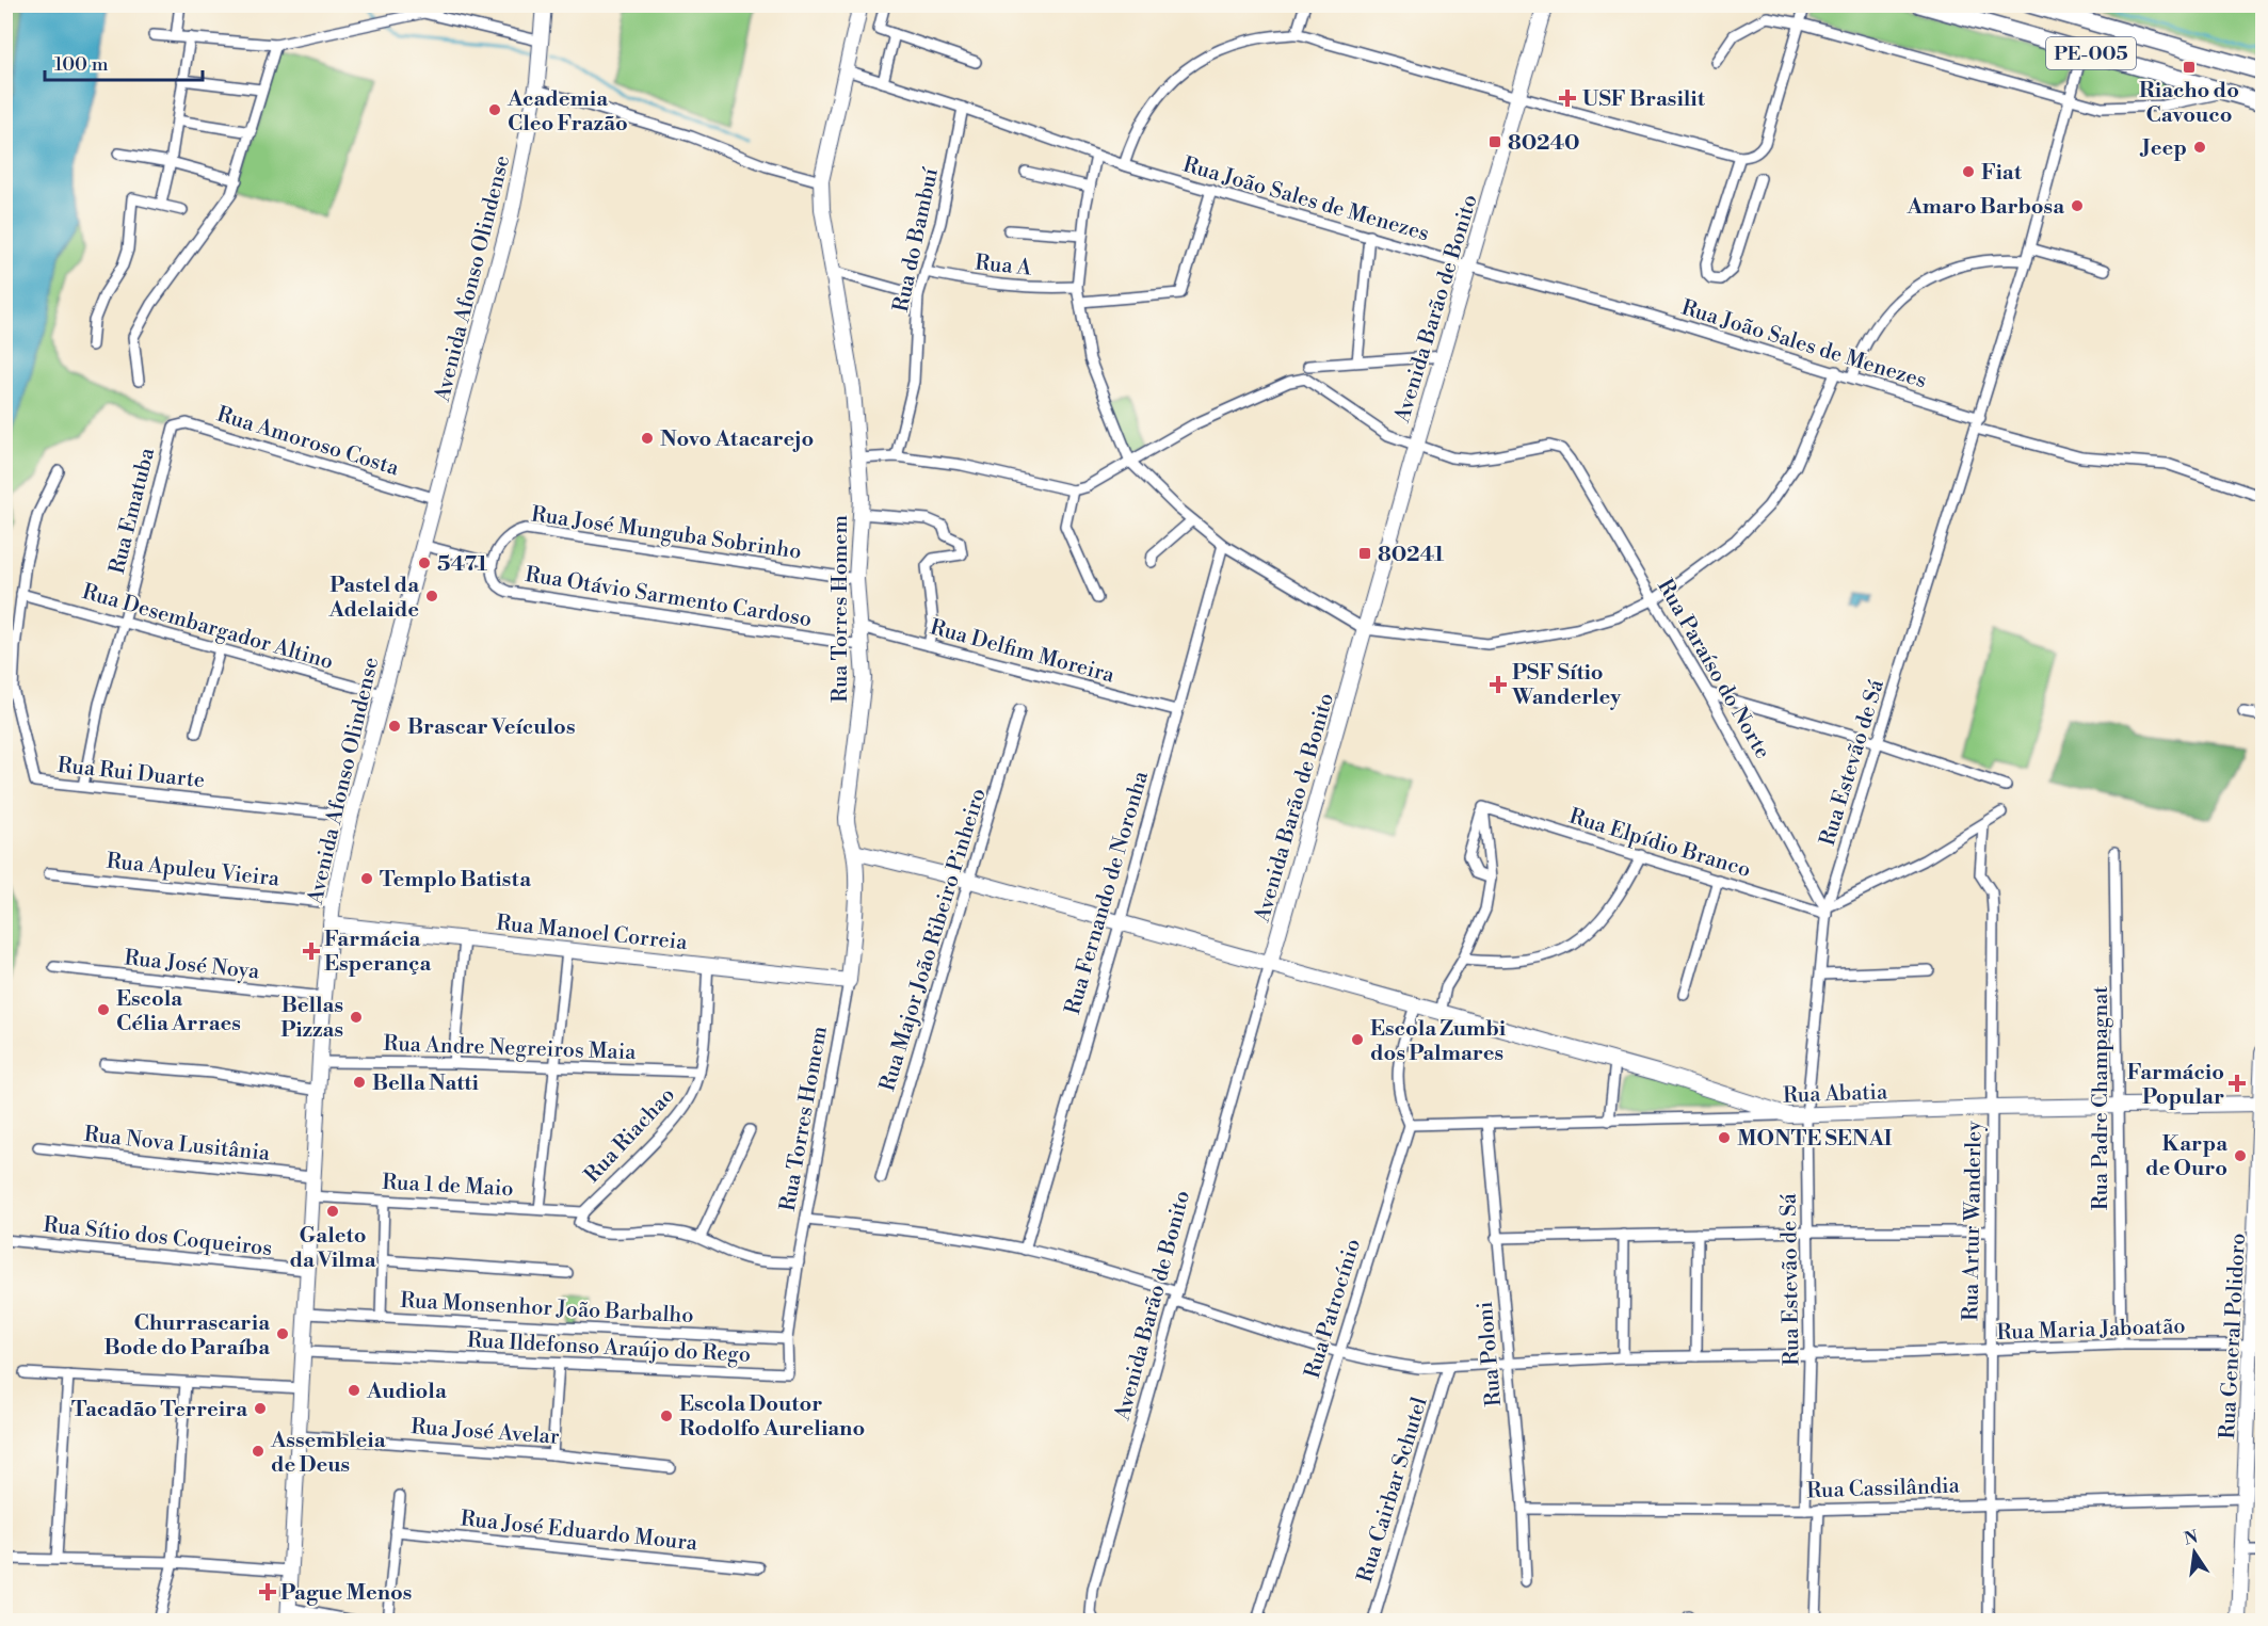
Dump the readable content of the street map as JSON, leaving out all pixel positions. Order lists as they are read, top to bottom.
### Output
{
  "streets": {
    "main road": ["PE-005"],
    "street": [
      "Rua João Sales de Menezes",
      "Rua do Bambuí",
      "Rua A",
      "Avenida Afonso Olindense",
      "Avenida Barão de Bonito",
      "Rua Amoroso Costa",
      "Rua Ematuba",
      "Rua José Munguba Sobrinho",
      "Rua Otávio Sarmento Cardoso",
      "Rua Torres Homem",
      "Rua Desembargador Altino",
      "Rua Delfim Moreira",
      "Rua Paraíso do Norte",
      "Rua Estevão de Sá",
      "Rua Rui Duarte",
      "Rua Elpídio Branco",
      "Rua Apuleu Vieira",
      "Rua Fernando de Noronha",
      "Rua Manoel Correia",
      "Rua Major João Ribeiro Pinheiro",
      "Rua José Noya",
      "Rua Andre Negreiros Maia",
      "Rua Abatia",
      "Rua Padre Champagnat",
      "Rua Riachao",
      "Rua Nova Lusitânia",
      "Rua 1 de Maio",
      "Rua Artur Wanderley",
      "Rua Sítio dos Coqueiros",
      "Rua Monsenhor João Barbalho",
      "Rua Patrocínio",
      "Rua Maria Jaboatão",
      "Rua General Polidoro",
      "Rua Ildefonso Araújo do Rego",
      "Rua Poloni",
      "Rua José Avelar",
      "Rua Cassilândia",
      "Rua Cairbar Schutel",
      "Rua José Eduardo Moura"
    ]
  },
  "crossings": [
    ["PE-005", "Rua Estevão de Sá"],
    ["Rua João Sales de Menezes", "Rua do Bambuí"],
    ["Rua João Sales de Menezes", "Avenida Barão de Bonito"],
    ["Rua João Sales de Menezes", "Rua Torres Homem"],
    ["Rua João Sales de Menezes", "Rua Estevão de Sá"],
    ["Rua do Bambuí", "Rua A"],
    ["Avenida Afonso Olindense", "Rua Amoroso Costa"],
    ["Avenida Afonso Olindense", "Rua Desembargador Altino"],
    ["Avenida Afonso Olindense", "Rua Rui Duarte"],
    ["Avenida Afonso Olindense", "Rua Apuleu Vieira"],
    ["Avenida Afonso Olindense", "Rua Manoel Correia"],
    ["Avenida Afonso Olindense", "Rua José Noya"],
    ["Avenida Afonso Olindense", "Rua Andre Negreiros Maia"],
    ["Avenida Afonso Olindense", "Rua Nova Lusitânia"],
    ["Avenida Afonso Olindense", "Rua 1 de Maio"],
    ["Avenida Afonso Olindense", "Rua Sítio dos Coqueiros"],
    ["Avenida Afonso Olindense", "Rua Monsenhor João Barbalho"],
    ["Avenida Afonso Olindense", "Rua Ildefonso Araújo do Rego"],
    ["Avenida Afonso Olindense", "Rua José Avelar"],
    ["Avenida Barão de Bonito", "Rua Paraíso do Norte"],
    ["Avenida Barão de Bonito", "Rua Maria Jaboatão"],
    ["Rua Amoroso Costa", "Rua Ematuba"],
    ["Rua Ematuba", "Rua Desembargador Altino"],
    ["Rua Ematuba", "Rua Rui Duarte"],
    ["Rua José Munguba Sobrinho", "Rua Otávio Sarmento Cardoso"],
    ["Rua José Munguba Sobrinho", "Rua Torres Homem"],
    ["Rua Otávio Sarmento Cardoso", "Rua Torres Homem"],
    ["Rua Torres Homem", "Rua Delfim Moreira"],
    ["Rua Torres Homem", "Rua Manoel Correia"],
    ["Rua Torres Homem", "Rua Maria Jaboatão"],
    ["Rua Torres Homem", "Rua Ildefonso Araújo do Rego"],
    ["Rua Desembargador Altino", "Rua Rui Duarte"],
    ["Rua Delfim Moreira", "Rua Fernando de Noronha"],
    ["Rua Paraíso do Norte", "Rua Estevão de Sá"],
    ["Rua Paraíso do Norte", "Rua Elpídio Branco"],
    ["Rua Estevão de Sá", "Rua Elpídio Branco"],
    ["Rua Estevão de Sá", "Rua Abatia"],
    ["Rua Estevão de Sá", "Rua Maria Jaboatão"],
    ["Rua Estevão de Sá", "Rua Cassilândia"],
    ["Rua Fernando de Noronha", "Rua Maria Jaboatão"],
    ["Rua Manoel Correia", "Rua Riachao"],
    ["Rua Andre Negreiros Maia", "Rua Riachao"],
    ["Rua Abatia", "Rua Padre Champagnat"],
    ["Rua Abatia", "Rua Artur Wanderley"],
    ["Rua Abatia", "Rua Patrocínio"],
    ["Rua Abatia", "Rua General Polidoro"],
    ["Rua Abatia", "Rua Poloni"],
    ["Rua Padre Champagnat", "Rua Maria Jaboatão"],
    ["Rua Riachao", "Rua 1 de Maio"],
    ["Rua Artur Wanderley", "Rua Maria Jaboatão"],
    ["Rua Artur Wanderley", "Rua Cassilândia"],
    ["Rua Monsenhor João Barbalho", "Rua Ildefonso Araújo do Rego"],
    ["Rua Patrocínio", "Rua Maria Jaboatão"],
    ["Rua Maria Jaboatão", "Rua General Polidoro"],
    ["Rua Maria Jaboatão", "Rua Poloni"],
    ["Rua Maria Jaboatão", "Rua Cairbar Schutel"],
    ["Rua General Polidoro", "Rua Cassilândia"],
    ["Rua Poloni", "Rua Cassilândia"]
  ],
  "places": {
    "transit": ["Riacho do Cavouco", "80240", "80241"],
    "health": [
      "USF Brasilit",
      "PSF Sítio Wanderley",
      "Farmácia Esperança",
      "Farmácio Popular",
      "Pague Menos"
    ],
    "other": [
      "Academia Cleo Frazão",
      "Jeep",
      "Fiat",
      "Amaro Barbosa",
      "Novo Atacarejo",
      "5471",
      "Pastel da Adelaide",
      "Brascar Veículos",
      "Templo Batista",
      "Escola Célia Arraes",
      "Bellas Pizzas",
      "Escola Zumbi dos Palmares",
      "Bella Natti",
      "MONTE SENAI",
      "Karpa de Ouro",
      "Galeto da Vilma",
      "Churrascaria Bode do Paraíba",
      "Audiola",
      "Tacadão Terreira",
      "Escola Doutor Rodolfo Aureliano",
      "Assembleia de Deus"
    ]
  },
  "scale_bar": "100 m",
  "north": "top"
}
